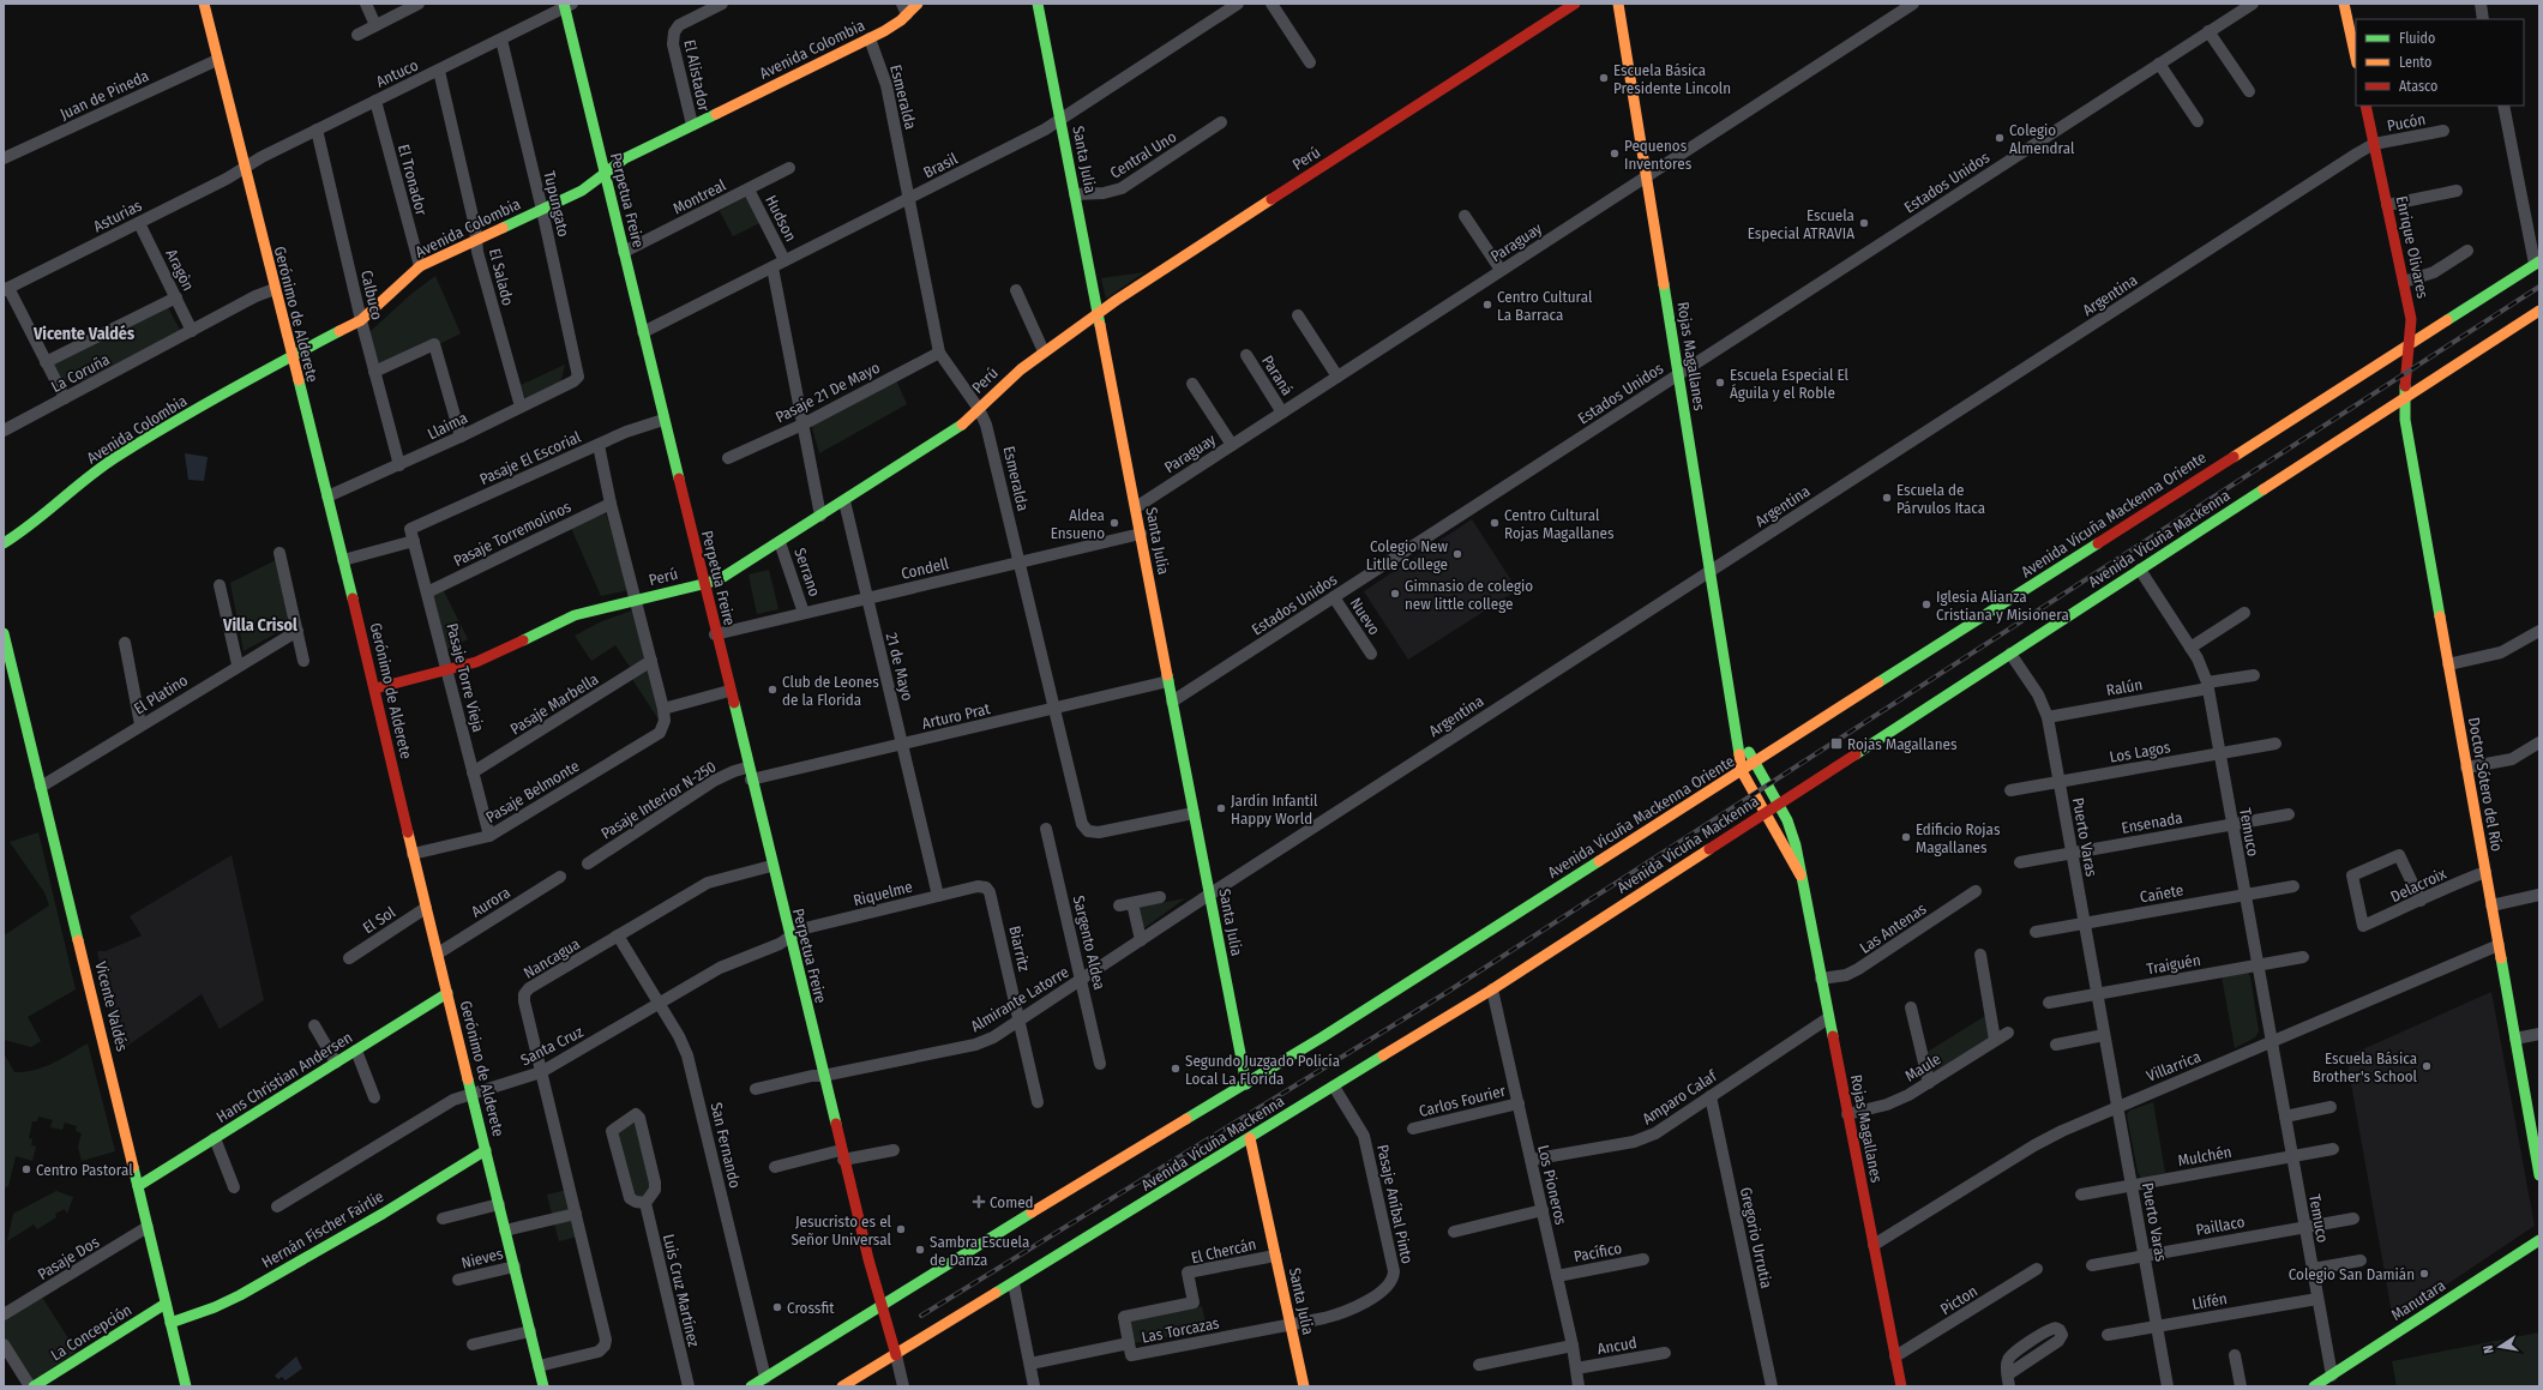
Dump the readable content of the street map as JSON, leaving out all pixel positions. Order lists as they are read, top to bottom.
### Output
{
  "streets": {
    "main road": [
      "Avenida Colombia",
      "Perú",
      "Santa Julia",
      "Perpetua Freire",
      "Enrique Olivares",
      "Gerónimo de Alderete",
      "Rojas Magallanes",
      "Avenida Vicuña Mackenna Oriente",
      "Avenida Vicuña Mackenna",
      "Doctor Sótero del Río",
      "Vicente Valdés",
      "Hans Christian Andersen",
      "Hernán Fischer Fairlie",
      "Manutara",
      "La Concepción"
    ],
    "street": [
      "Antuco",
      "El Alistador",
      "Juan de Pineda",
      "Esmeralda",
      "Pucón",
      "Central Uno",
      "Brasil",
      "El Tronador",
      "Estados Unidos",
      "Montreal",
      "Tupungato",
      "Asturias",
      "Hudson",
      "Paraguay",
      "Aragòn",
      "El Salado",
      "Calbuco",
      "Argentina",
      "La Coruña",
      "Paraná",
      "Pasaje 21 De Mayo",
      "Llaima",
      "Pasaje El Escorial",
      "Pasaje Torremolinos",
      "Condell",
      "Serrano",
      "Nuevo",
      "21 de Mayo",
      "Pasaje Torre Vieja",
      "Ralún",
      "El Platino",
      "Pasaje Marbella",
      "Arturo Prat",
      "Los Lagos",
      "Pasaje Belmonte",
      "Pasaje Interior N-250",
      "Ensenada",
      "Temuco",
      "Puerto Varas",
      "Delacroix",
      "Riquelme",
      "Cañete",
      "Aurora",
      "El Sol",
      "Las Antenas",
      "Sargento Aldea",
      "Biarritz",
      "Nancagua",
      "Traiguén",
      "Almirante Latorre",
      "Santa Cruz",
      "Villarrica",
      "Maule",
      "Amparo Calaf",
      "Carlos Fourier",
      "San Fernando",
      "Mulchén",
      "Los Pioneros",
      "Pasaje Aníbal Pinto",
      "Paillaco",
      "Gregorio Urrutia",
      "El Chercán",
      "Pacífico",
      "Pasaje Dos",
      "Nieves",
      "Luis Cruz Martínez",
      "Picton",
      "Llifén",
      "Las Torcazas",
      "Ancud"
    ]
  },
  "crossings": [
    ["Avenida Colombia", "El Alistador"],
    ["Avenida Colombia", "Esmeralda"],
    ["Avenida Colombia", "El Tronador"],
    ["Avenida Colombia", "Perpetua Freire"],
    ["Avenida Colombia", "Tupungato"],
    ["Avenida Colombia", "El Salado"],
    ["Avenida Colombia", "Calbuco"],
    ["Avenida Colombia", "Gerónimo de Alderete"],
    ["Antuco", "El Tronador"],
    ["Antuco", "Perpetua Freire"],
    ["Antuco", "Tupungato"],
    ["Antuco", "Asturias"],
    ["Antuco", "El Salado"],
    ["Antuco", "Calbuco"],
    ["Antuco", "Gerónimo de Alderete"],
    ["Juan de Pineda", "Gerónimo de Alderete"],
    ["Esmeralda", "Perú"],
    ["Esmeralda", "Santa Julia"],
    ["Esmeralda", "Brasil"],
    ["Esmeralda", "Pasaje 21 De Mayo"],
    ["Esmeralda", "Condell"],
    ["Esmeralda", "Arturo Prat"],
    ["Pucón", "Enrique Olivares"],
    ["Pucón", "Argentina"],
    ["Central Uno", "Santa Julia"],
    ["Perú", "Santa Julia"],
    ["Perú", "Perpetua Freire"],
    ["Perú", "Gerónimo de Alderete"],
    ["Perú", "Serrano"],
    ["Perú", "21 de Mayo"],
    ["Perú", "Pasaje Torre Vieja"],
    ["Santa Julia", "Brasil"],
    ["Santa Julia", "Estados Unidos"],
    ["Santa Julia", "Paraguay"],
    ["Santa Julia", "Argentina"],
    ["Santa Julia", "Avenida Vicuña Mackenna Oriente"],
    ["Santa Julia", "Avenida Vicuña Mackenna"],
    ["Santa Julia", "Condell"],
    ["Santa Julia", "Arturo Prat"],
    ["Santa Julia", "Almirante Latorre"],
    ["Santa Julia", "Pasaje Aníbal Pinto"],
    ["Santa Julia", "El Chercán"],
    ["Santa Julia", "Las Torcazas"],
    ["Brasil", "Perpetua Freire"],
    ["Brasil", "Hudson"],
    ["Estados Unidos", "Rojas Magallanes"],
    ["Estados Unidos", "Nuevo"],
    ["Montreal", "Perpetua Freire"],
    ["Montreal", "Hudson"],
    ["Perpetua Freire", "Pasaje El Escorial"],
    ["Perpetua Freire", "Avenida Vicuña Mackenna Oriente"],
    ["Perpetua Freire", "Avenida Vicuña Mackenna"],
    ["Perpetua Freire", "Condell"],
    ["Perpetua Freire", "Arturo Prat"],
    ["Perpetua Freire", "Pasaje Interior N-250"],
    ["Perpetua Freire", "Riquelme"],
    ["Perpetua Freire", "Nancagua"],
    ["Perpetua Freire", "Almirante Latorre"],
    ["Perpetua Freire", "Santa Cruz"],
    ["Tupungato", "Llaima"],
    ["Asturias", "Aragòn"],
    ["Asturias", "Gerónimo de Alderete"],
    ["Paraguay", "Rojas Magallanes"],
    ["Paraguay", "Paraná"],
    ["Enrique Olivares", "Argentina"],
    ["Enrique Olivares", "Avenida Vicuña Mackenna Oriente"],
    ["Enrique Olivares", "Avenida Vicuña Mackenna"],
    ["Enrique Olivares", "Doctor Sótero del Río"],
    ["Aragòn", "La Coruña"],
    ["El Salado", "Llaima"],
    ["Calbuco", "Llaima"],
    ["Argentina", "Rojas Magallanes"],
    ["Argentina", "Almirante Latorre"],
    ["Gerónimo de Alderete", "La Coruña"],
    ["Gerónimo de Alderete", "Llaima"],
    ["Gerónimo de Alderete", "Pasaje El Escorial"],
    ["Gerónimo de Alderete", "Pasaje Belmonte"],
    ["Gerónimo de Alderete", "Aurora"],
    ["Gerónimo de Alderete", "El Sol"],
    ["Gerónimo de Alderete", "Nancagua"],
    ["Gerónimo de Alderete", "Santa Cruz"],
    ["Gerónimo de Alderete", "Hans Christian Andersen"],
    ["Gerónimo de Alderete", "Hernán Fischer Fairlie"],
    ["Gerónimo de Alderete", "Nieves"],
    ["Rojas Magallanes", "Avenida Vicuña Mackenna Oriente"],
    ["Rojas Magallanes", "Avenida Vicuña Mackenna"],
    ["Rojas Magallanes", "Las Antenas"],
    ["Rojas Magallanes", "Villarrica"],
    ["Rojas Magallanes", "Maule"],
    ["Rojas Magallanes", "Amparo Calaf"],
    ["Rojas Magallanes", "Picton"],
    ["Pasaje El Escorial", "Pasaje Torre Vieja"],
    ["Avenida Vicuña Mackenna Oriente", "San Fernando"],
    ["Pasaje Torremolinos", "Pasaje Torre Vieja"],
    ["Avenida Vicuña Mackenna", "Doctor Sótero del Río"],
    ["Avenida Vicuña Mackenna", "Temuco"],
    ["Avenida Vicuña Mackenna", "Puerto Varas"],
    ["Avenida Vicuña Mackenna", "Los Pioneros"],
    ["Avenida Vicuña Mackenna", "Pasaje Aníbal Pinto"],
    ["Condell", "Serrano"],
    ["Condell", "21 de Mayo"],
    ["21 de Mayo", "Arturo Prat"],
    ["21 de Mayo", "Riquelme"],
    ["Pasaje Torre Vieja", "Pasaje Marbella"],
    ["Pasaje Torre Vieja", "Pasaje Belmonte"],
    ["Ralún", "Temuco"],
    ["Ralún", "Puerto Varas"],
    ["El Platino", "Vicente Valdés"],
    ["Arturo Prat", "Pasaje Interior N-250"],
    ["Los Lagos", "Temuco"],
    ["Los Lagos", "Puerto Varas"],
    ["Doctor Sótero del Río", "Delacroix"],
    ["Doctor Sótero del Río", "Villarrica"],
    ["Ensenada", "Temuco"],
    ["Ensenada", "Puerto Varas"],
    ["Temuco", "Cañete"],
    ["Temuco", "Traiguén"],
    ["Temuco", "Villarrica"],
    ["Temuco", "Mulchén"],
    ["Temuco", "Paillaco"],
    ["Temuco", "Manutara"],
    ["Temuco", "Llifén"],
    ["Puerto Varas", "Cañete"],
    ["Puerto Varas", "Traiguén"],
    ["Puerto Varas", "Villarrica"],
    ["Puerto Varas", "Mulchén"],
    ["Puerto Varas", "Paillaco"],
    ["Puerto Varas", "Llifén"],
    ["Riquelme", "Biarritz"],
    ["Riquelme", "Santa Cruz"],
    ["Sargento Aldea", "Almirante Latorre"],
    ["Biarritz", "Almirante Latorre"],
    ["Nancagua", "Santa Cruz"],
    ["Nancagua", "San Fernando"],
    ["Vicente Valdés", "Hans Christian Andersen"],
    ["Vicente Valdés", "Hernán Fischer Fairlie"],
    ["Vicente Valdés", "Pasaje Dos"],
    ["Vicente Valdés", "La Concepción"],
    ["Santa Cruz", "San Fernando"],
    ["Amparo Calaf", "Los Pioneros"],
    ["Amparo Calaf", "Gregorio Urrutia"],
    ["Carlos Fourier", "Los Pioneros"],
    ["Los Pioneros", "Pacífico"],
    ["Los Pioneros", "Ancud"],
    ["Pasaje Aníbal Pinto", "Las Torcazas"],
    ["El Chercán", "Las Torcazas"]
  ],
  "districts": ["Vicente Valdés", "Villa Crisol"],
  "places": {
    "other": [
      "Escuela Básica Presidente Lincoln",
      "Colegio Almendral",
      "Pequenos Inventores",
      "Escuela Especial ATRAVIA",
      "Centro Cultural La Barraca",
      "Escuela Especial El Águila y el Roble",
      "Escuela de Párvulos Itaca",
      "Aldea Ensueno",
      "Centro Cultural Rojas Magallanes",
      "Colegio New Litlle College",
      "Gimnasio de colegio new little college",
      "Iglesia Alianza Cristiana y Misionera",
      "Club de Leones de la Florida",
      "Jardín Infantil Happy World",
      "Edificio Rojas Magallanes",
      "Escuela Básica Brother's School",
      "Segundo Juzgado Policía Local La Florida",
      "Centro Pastoral",
      "Jesucristo es el Señor Universal",
      "Sambra Escuela de Danza",
      "Colegio San Damián",
      "Crossfit"
    ],
    "transit": ["Rojas Magallanes"],
    "health": ["Comed"]
  },
  "legend": ["Fluido", "Lento", "Atasco"],
  "north": "left"
}
